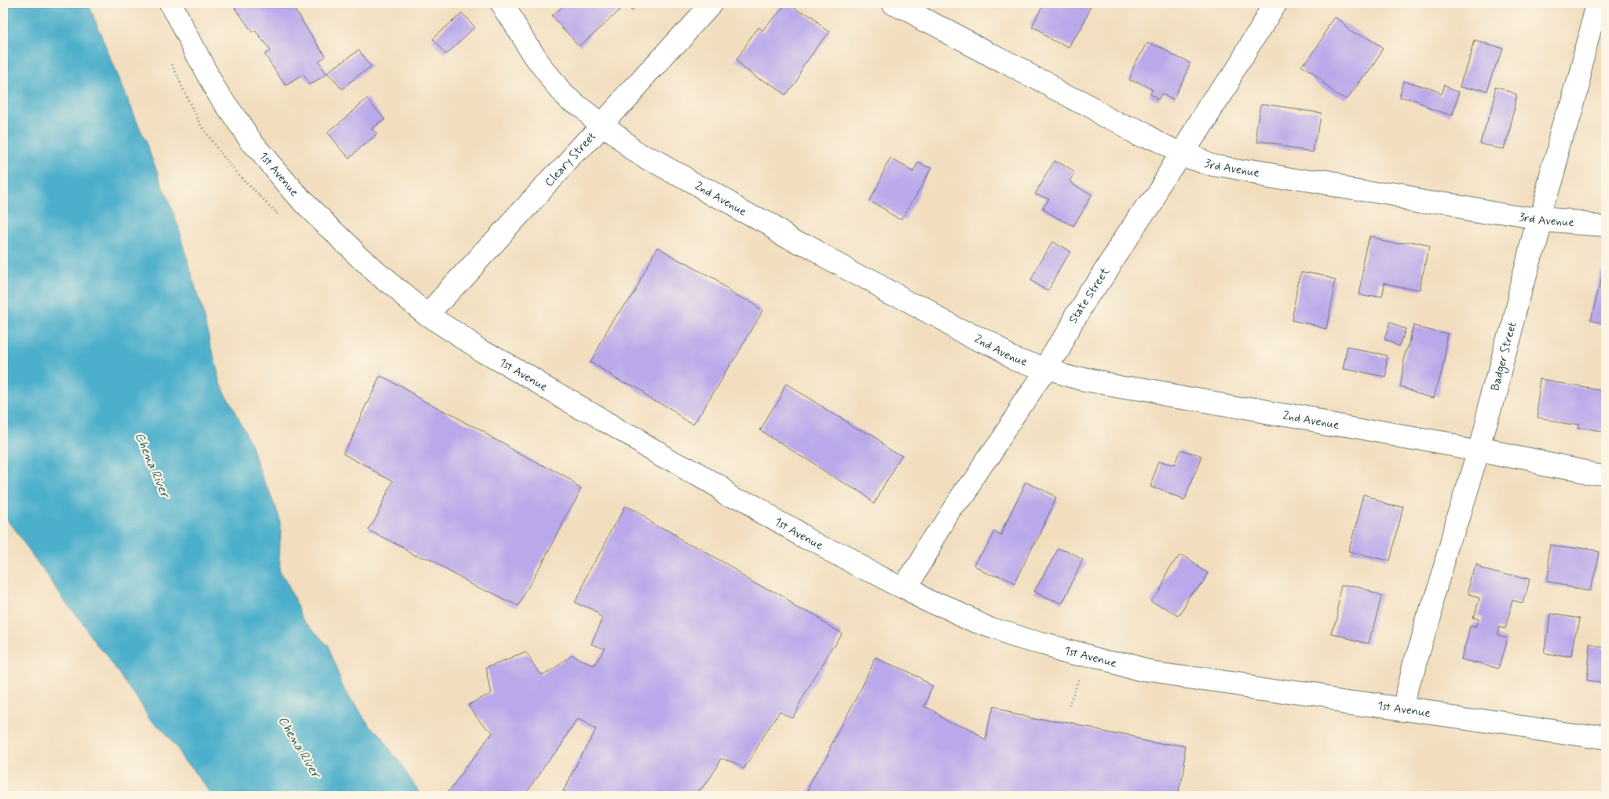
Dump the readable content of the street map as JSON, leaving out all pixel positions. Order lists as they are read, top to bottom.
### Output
{
  "streets": {
    "street": [
      "Cleary Street",
      "3rd Avenue",
      "1st Avenue",
      "2nd Avenue",
      "State Street",
      "Badger Street"
    ]
  },
  "crossings": [
    ["Cleary Street", "1st Avenue"],
    ["Cleary Street", "2nd Avenue"],
    ["3rd Avenue", "State Street"],
    ["3rd Avenue", "Badger Street"],
    ["1st Avenue", "State Street"],
    ["1st Avenue", "Badger Street"],
    ["2nd Avenue", "State Street"],
    ["2nd Avenue", "Badger Street"]
  ],
  "water": ["Chena River"]
}
